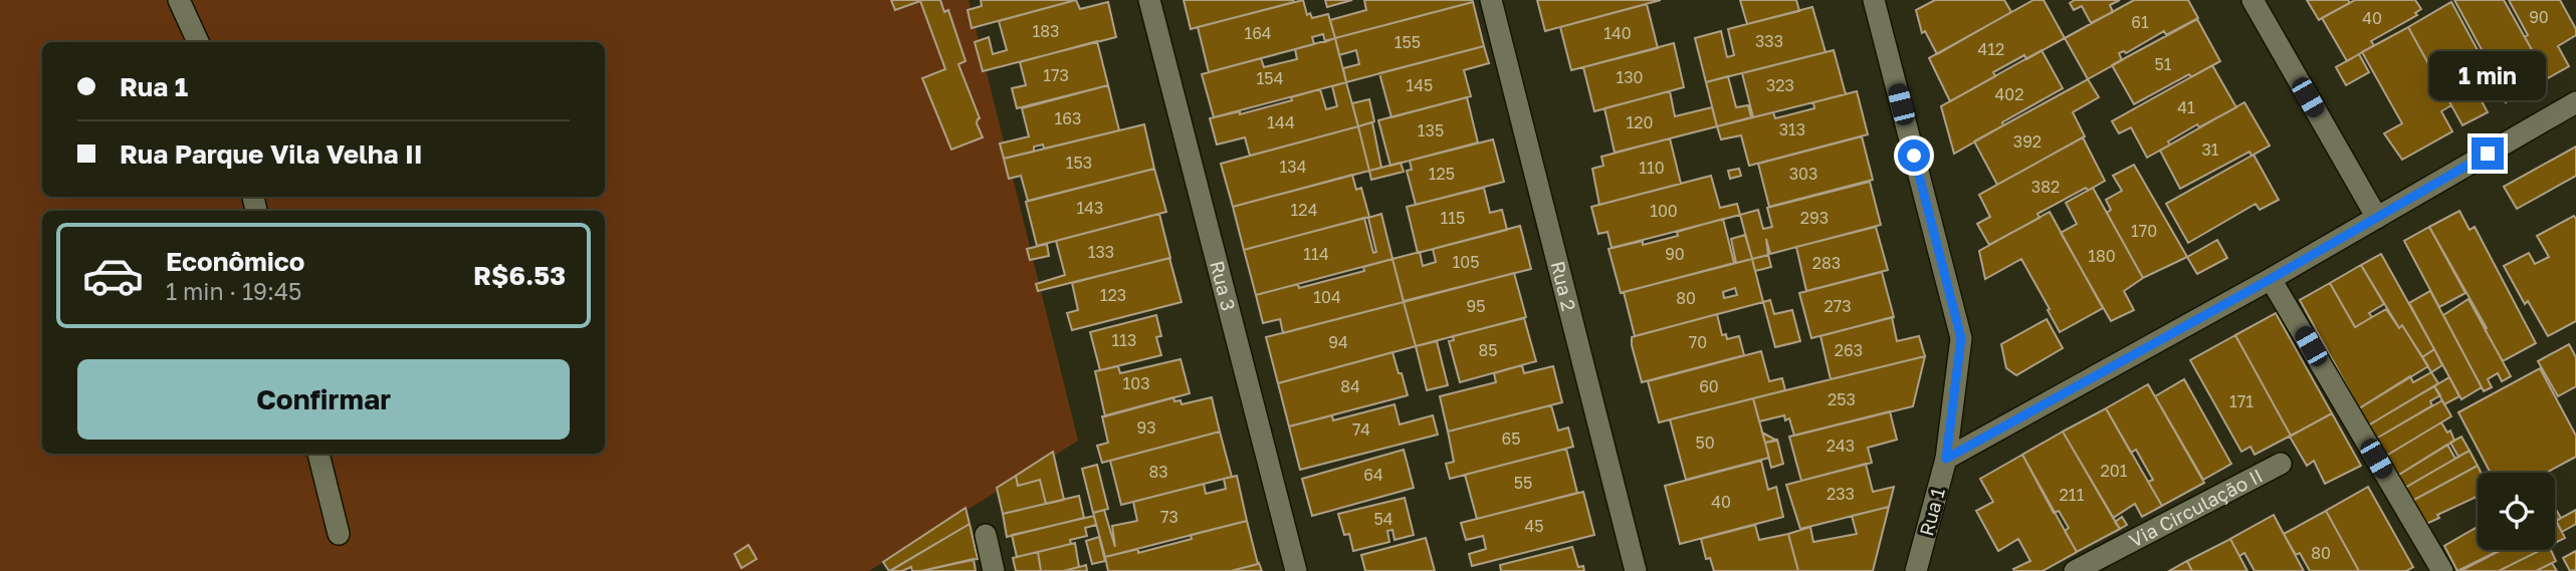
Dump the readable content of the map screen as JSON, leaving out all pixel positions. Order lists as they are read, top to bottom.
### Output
{
  "streets": {
    "street": [
      "Rua 3",
      "Rua 2",
      "Via Circulação II",
      "Rua 1"
    ]
  },
  "house_numbers": [
    "90",
    "40",
    "61",
    "183",
    "164",
    "140",
    "333",
    "155",
    "412",
    "51",
    "173",
    "130",
    "154",
    "145",
    "323",
    "402",
    "41",
    "163",
    "144",
    "120",
    "313",
    "135",
    "392",
    "31",
    "153",
    "134",
    "110",
    "125",
    "303",
    "382",
    "143",
    "124",
    "100",
    "115",
    "293",
    "170",
    "133",
    "114",
    "90",
    "180",
    "105",
    "283",
    "123",
    "104",
    "80",
    "95",
    "273",
    "113",
    "94",
    "70",
    "85",
    "263",
    "103",
    "84",
    "60",
    "253",
    "171",
    "93",
    "74",
    "65",
    "50",
    "243",
    "201",
    "83",
    "64",
    "55",
    "233",
    "211",
    "40",
    "73",
    "54",
    "45",
    "80"
  ],
  "page": {
    "banner": ["Rua 1", "Rua Parque Vila Velha II"],
    "bubble": "1 min",
    "list": [
      {
        "name": "Econômico",
        "note": "1 min · 19:45",
        "value": "R$6.53"
      }
    ],
    "buttons": "Confirmar"
  }
}
